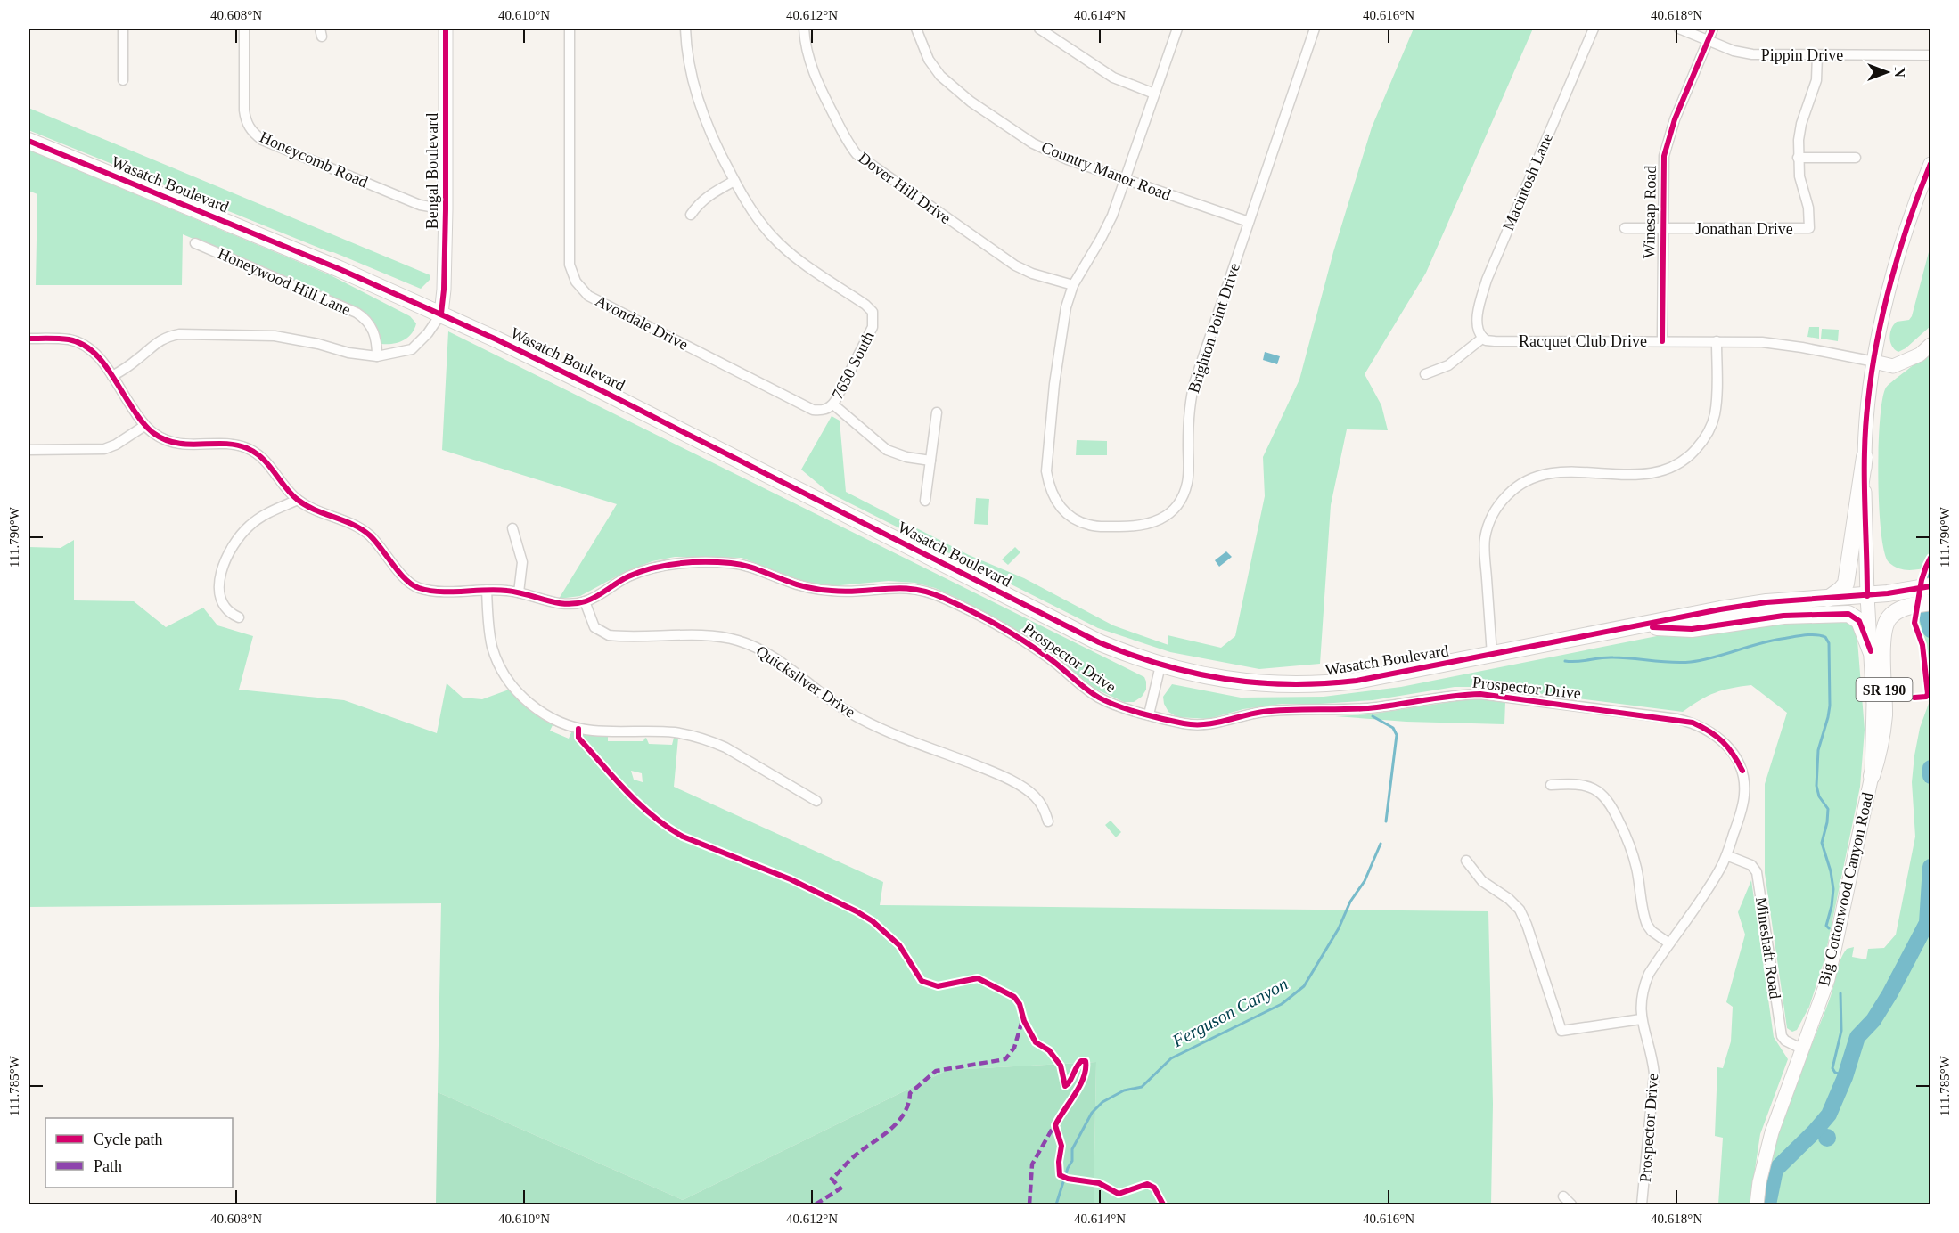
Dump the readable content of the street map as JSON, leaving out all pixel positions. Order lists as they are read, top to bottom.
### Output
{
  "streets": {
    "main road": [
      "Bengal Boulevard",
      "Wasatch Boulevard",
      "SR 190",
      "Big Cottonwood Canyon Road"
    ],
    "street": [
      "Pippin Drive",
      "Honeycomb Road",
      "Country Manor Road",
      "Macintosh Lane",
      "Dover Hill Drive",
      "Winesap Road",
      "Jonathan Drive",
      "Honeywood Hill Lane",
      "Avondale Drive",
      "Brighton Point Drive",
      "Racquet Club Drive",
      "7650 South",
      "Prospector Drive",
      "Quicksilver Drive",
      "Mineshaft Road"
    ]
  },
  "crossings": [
    ["Pippin Drive", "Winesap Road"],
    ["Pippin Drive", "Jonathan Drive"],
    ["Honeycomb Road", "Bengal Boulevard"],
    ["Bengal Boulevard", "Wasatch Boulevard"],
    ["Country Manor Road", "Brighton Point Drive"],
    ["Macintosh Lane", "Racquet Club Drive"],
    ["Wasatch Boulevard", "Big Cottonwood Canyon Road"],
    ["Dover Hill Drive", "Brighton Point Drive"],
    ["Winesap Road", "Jonathan Drive"],
    ["Winesap Road", "Racquet Club Drive"],
    ["Avondale Drive", "7650 South"],
    ["Racquet Club Drive", "Big Cottonwood Canyon Road"],
    ["Prospector Drive", "Quicksilver Drive"],
    ["Prospector Drive", "Mineshaft Road"],
    ["SR 190", "Big Cottonwood Canyon Road"],
    ["Big Cottonwood Canyon Road", "Mineshaft Road"]
  ],
  "water": ["Ferguson Canyon"],
  "legend": ["Cycle path", "Path"],
  "north": "right",
  "coordinates": [
    "40.608°N",
    "40.610°N",
    "40.612°N",
    "40.614°N",
    "40.616°N",
    "40.618°N",
    "111.790°W",
    "111.785°W"
  ]
}
